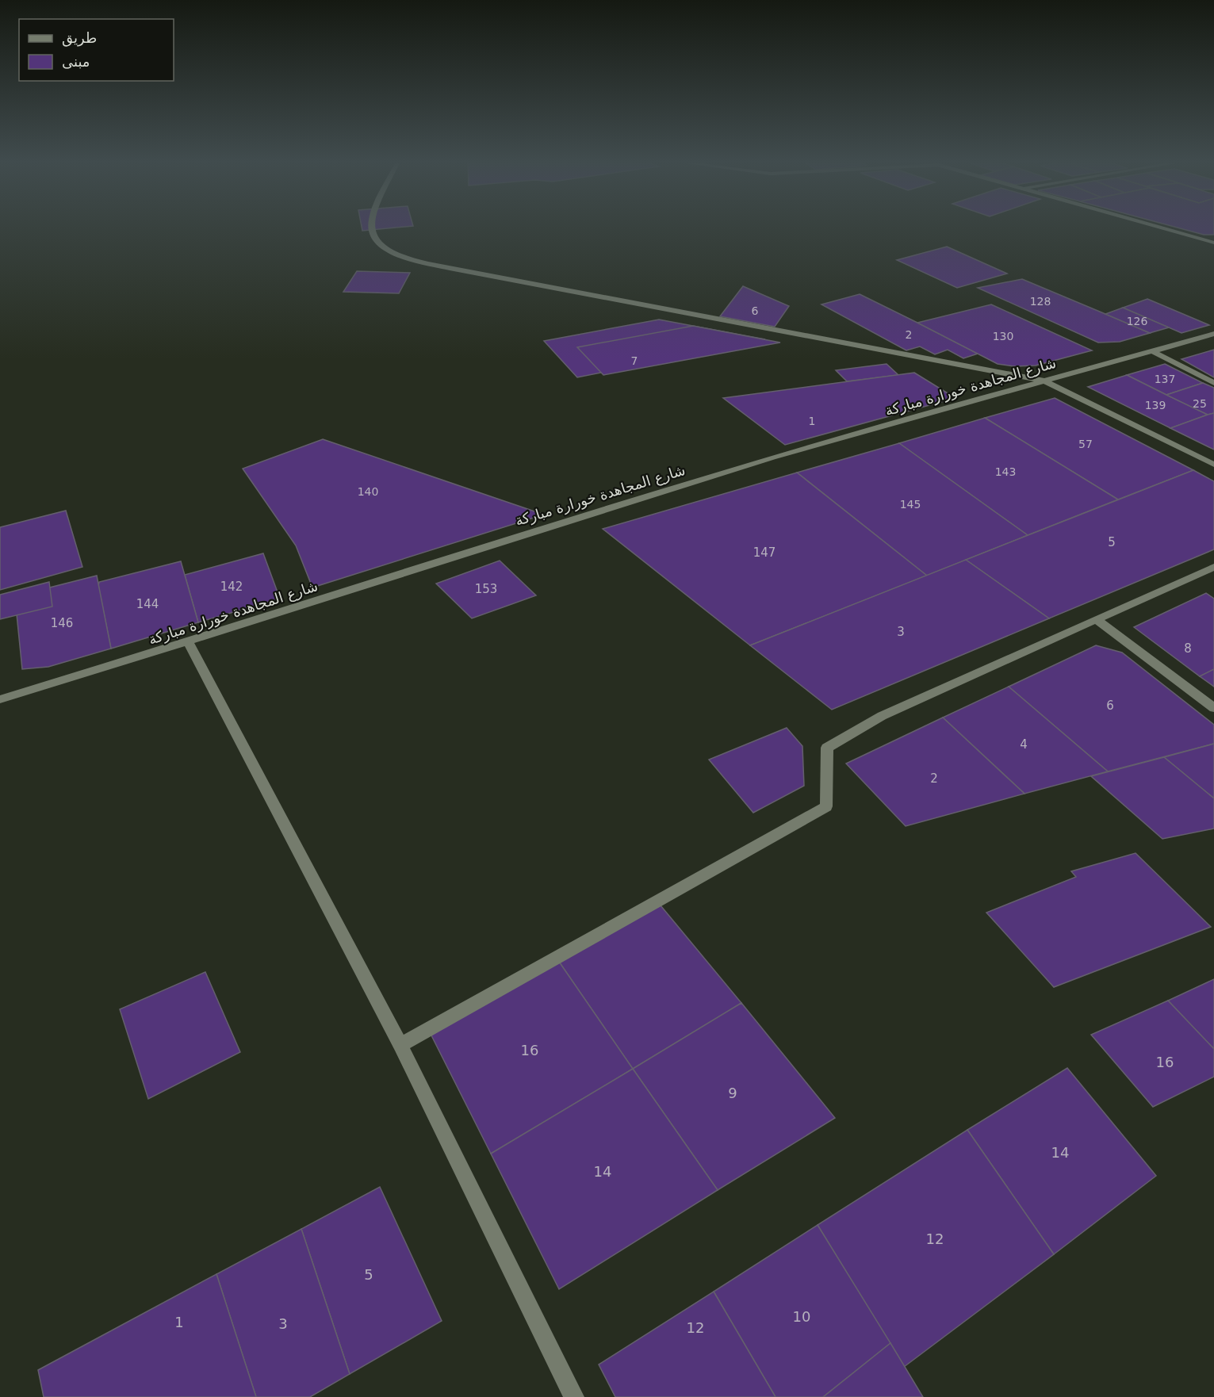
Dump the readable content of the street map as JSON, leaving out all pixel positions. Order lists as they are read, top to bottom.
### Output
{
  "streets": {
    "street": ["شارع المجاهدة خورارة مباركة"]
  },
  "house_numbers": [
    "128",
    "6",
    "126",
    "2",
    "130",
    "7",
    "137",
    "25",
    "139",
    "1",
    "57",
    "143",
    "140",
    "145",
    "5",
    "147",
    "142",
    "153",
    "144",
    "146",
    "3",
    "8",
    "6",
    "4",
    "2",
    "16",
    "16",
    "9",
    "14",
    "14",
    "12",
    "5",
    "10",
    "1",
    "3",
    "12"
  ],
  "legend": ["طريق", "مبنى"]
}
